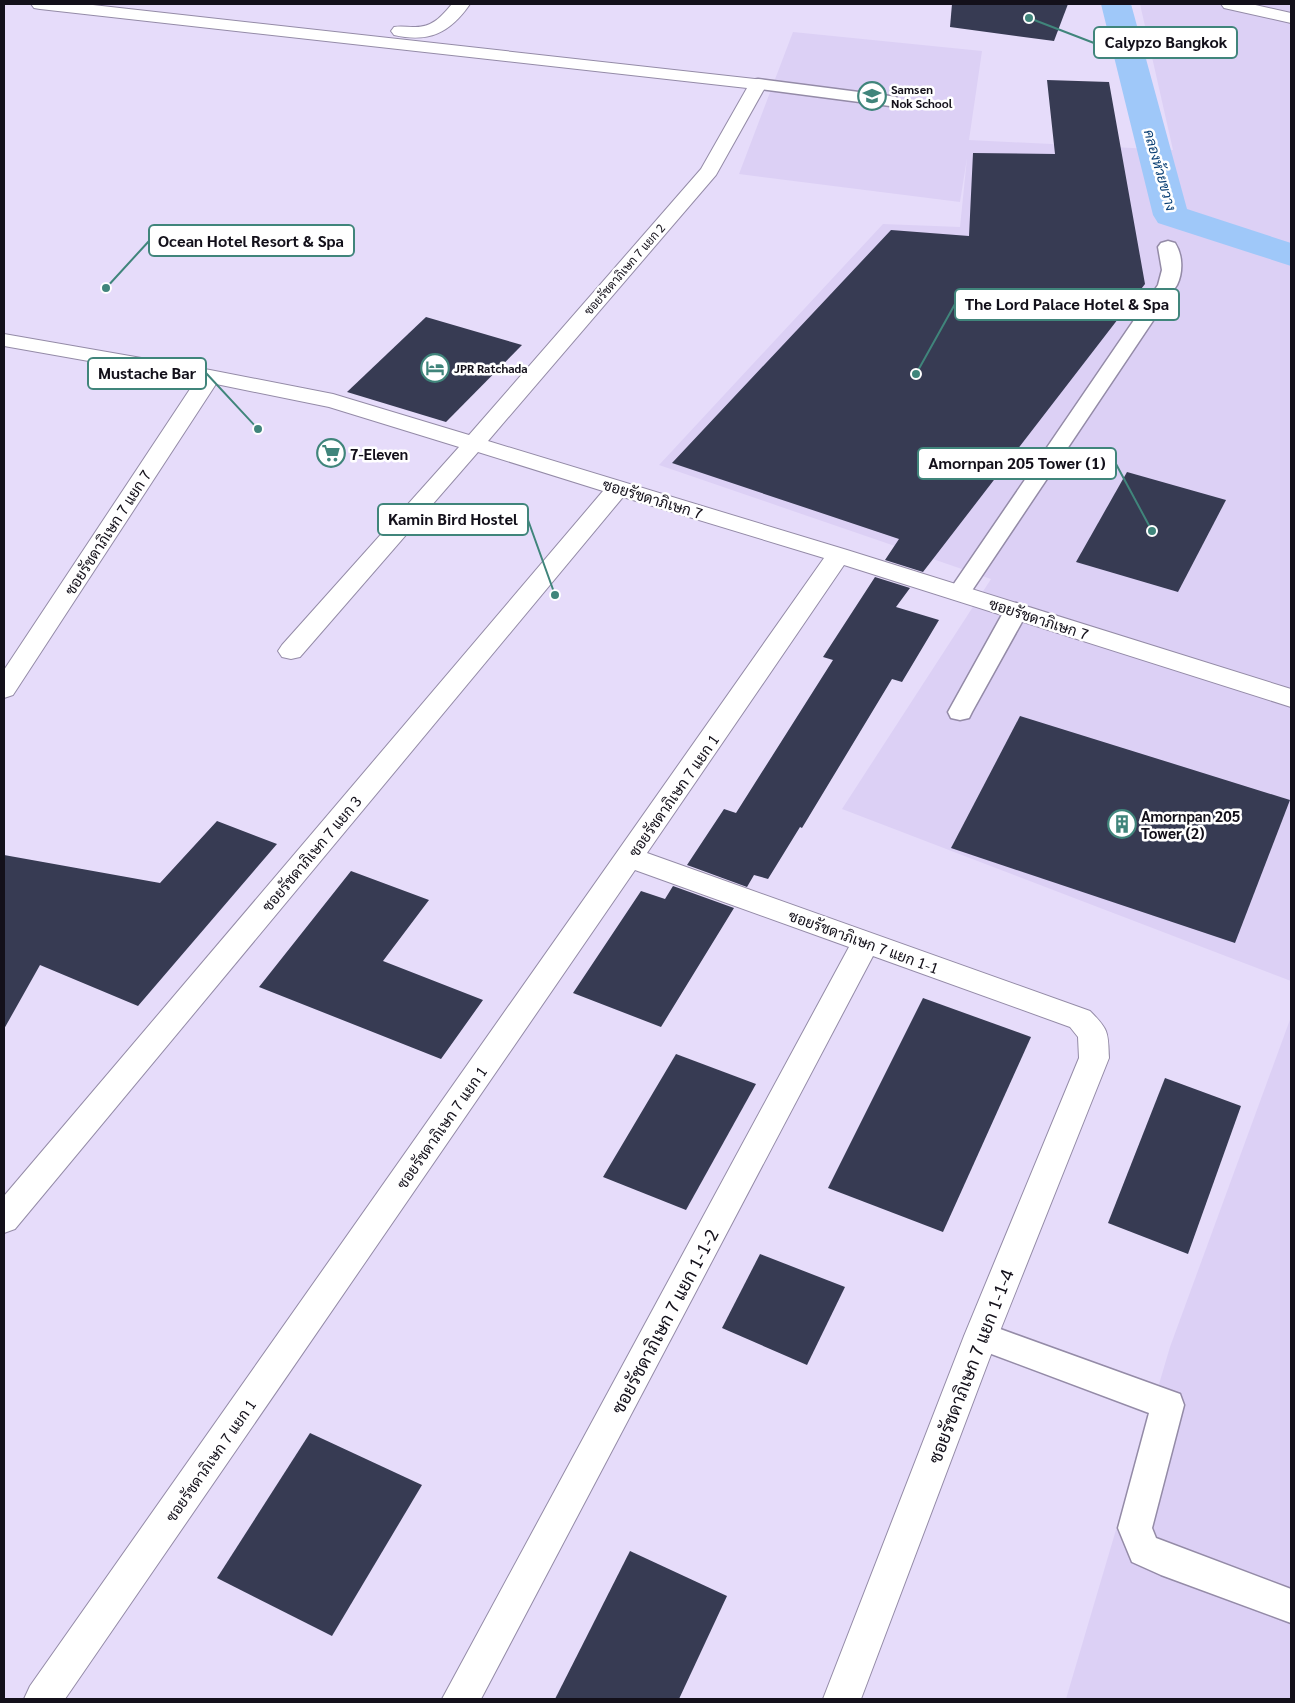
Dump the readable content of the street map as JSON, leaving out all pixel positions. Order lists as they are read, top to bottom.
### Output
{
  "streets": {
    "street": [
      "ซอยรัชดาภิเษก 7 แยก 2",
      "ซอยรัชดาภิเษก 7",
      "ซอยรัชดาภิเษก 7 แยก 7",
      "ซอยรัชดาภิเษก 7 แยก 1",
      "ซอยรัชดาภิเษก 7 แยก 3",
      "ซอยรัชดาภิเษก 7 แยก 1-1",
      "ซอยรัชดาภิเษก 7 แยก 1-1-2",
      "ซอยรัชดาภิเษก 7 แยก 1-1-4"
    ]
  },
  "crossings": [
    ["ซอยรัชดาภิเษก 7 แยก 2", "ซอยรัชดาภิเษก 7"],
    ["ซอยรัชดาภิเษก 7", "ซอยรัชดาภิเษก 7 แยก 7"],
    ["ซอยรัชดาภิเษก 7", "ซอยรัชดาภิเษก 7 แยก 1"],
    ["ซอยรัชดาภิเษก 7", "ซอยรัชดาภิเษก 7 แยก 3"],
    ["ซอยรัชดาภิเษก 7 แยก 1", "ซอยรัชดาภิเษก 7 แยก 1-1"],
    ["ซอยรัชดาภิเษก 7 แยก 1-1", "ซอยรัชดาภิเษก 7 แยก 1-1-2"],
    ["ซอยรัชดาภิเษก 7 แยก 1-1", "ซอยรัชดาภิเษก 7 แยก 1-1-4"]
  ],
  "water": ["คลองห้วยขวาง"],
  "places": {
    "other": [
      "Calypzo Bangkok",
      "Ocean Hotel Resort & Spa",
      "The Lord Palace Hotel & Spa",
      "Mustache Bar",
      "Amornpan 205 Tower (1)",
      "Kamin Bird Hostel"
    ],
    "school or university": ["Samsen Nok School"],
    "hotel": ["JPR Ratchada"],
    "supermarket": ["7-Eleven"],
    "building": ["Amornpan 205 Tower (2)"]
  }
}
